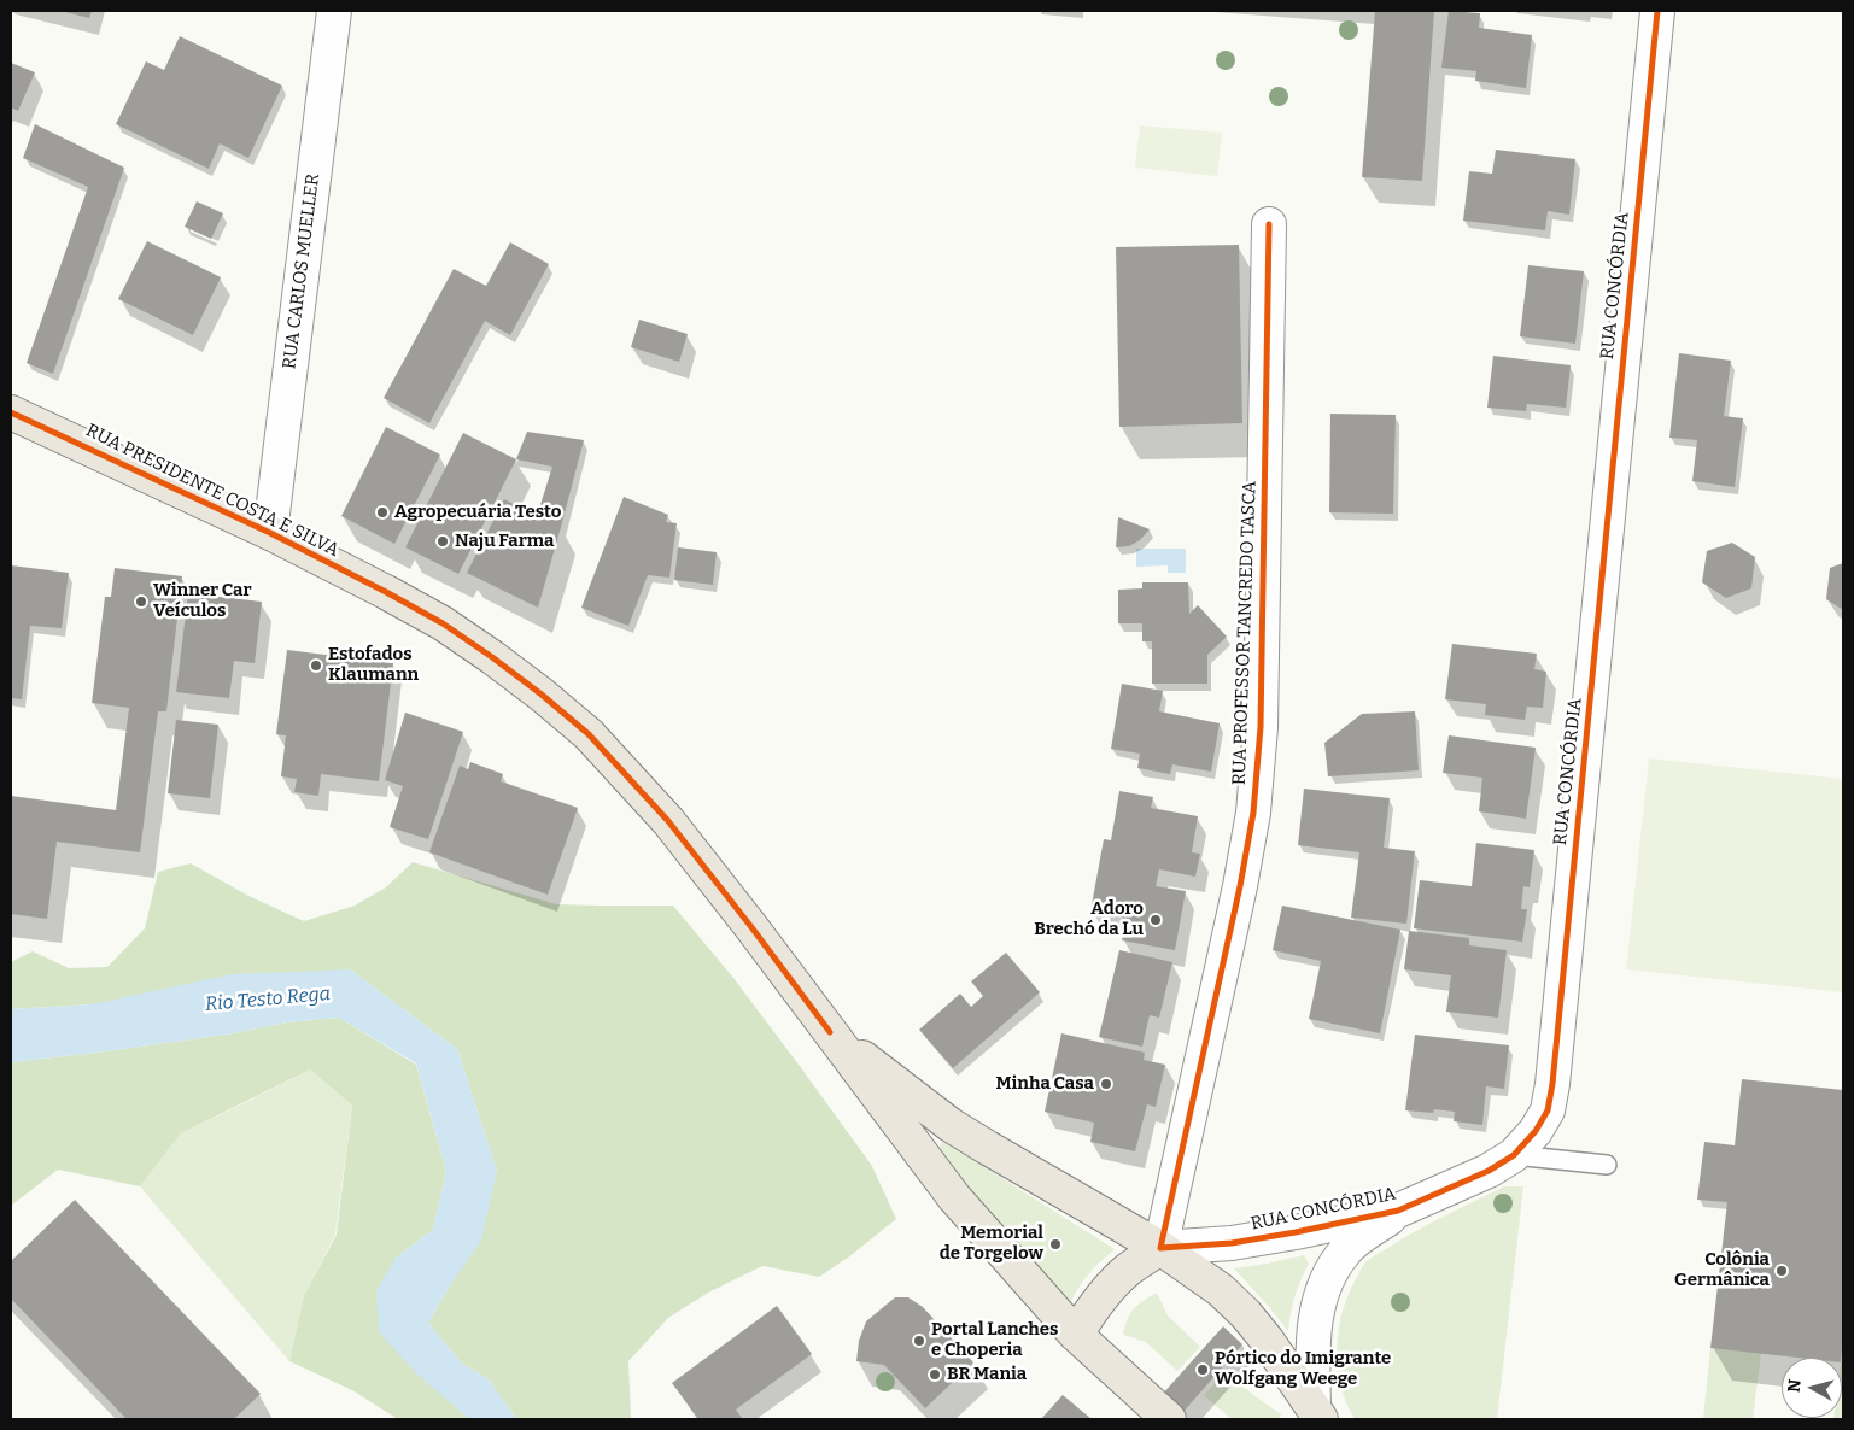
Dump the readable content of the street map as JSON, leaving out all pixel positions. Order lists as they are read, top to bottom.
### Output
{
  "streets": {
    "main road": ["RUA PRESIDENTE COSTA E SILVA"],
    "street": ["RUA CARLOS MUELLER", "RUA CONCÓRDIA", "RUA PROFESSOR TANCREDO TASCA"]
  },
  "crossings": [
    ["RUA CARLOS MUELLER", "RUA PRESIDENTE COSTA E SILVA"],
    ["RUA CONCÓRDIA", "RUA PRESIDENTE COSTA E SILVA"],
    ["RUA CONCÓRDIA", "RUA PROFESSOR TANCREDO TASCA"],
    ["RUA PRESIDENTE COSTA E SILVA", "RUA PROFESSOR TANCREDO TASCA"]
  ],
  "water": ["Rio Testo Rega"],
  "places": [
    "Agropecuária Testo",
    "Naju Farma",
    "Winner Car Veículos",
    "Estofados Klaumann",
    "Adoro Brechó da Lu",
    "Minha Casa",
    "Memorial de Torgelow",
    "Colônia Germânica",
    "Portal Lanches e Choperia",
    "Pórtico do Imigrante Wolfgang Weege",
    "BR Mania"
  ],
  "north": "left"
}
